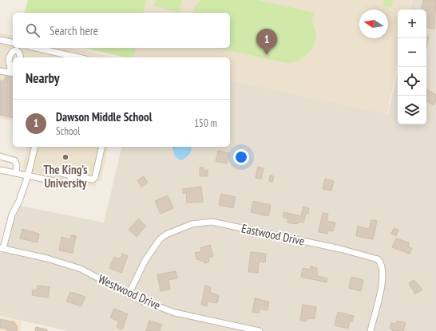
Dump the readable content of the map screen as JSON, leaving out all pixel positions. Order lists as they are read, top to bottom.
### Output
{
  "streets": {
    "street": ["Eastwood Drive", "Westwood Drive"]
  },
  "crossings": [
    ["Eastwood Drive", "Westwood Drive"]
  ],
  "places": ["The King’s University"],
  "north": "left",
  "page": {
    "map_buttons": ["+", "−"],
    "search": "Search here",
    "pins": "1",
    "heading": "Nearby",
    "list": [
      {
        "mark": "1",
        "name": "Dawson Middle School",
        "note": "School",
        "value": "150 m"
      }
    ]
  }
}
